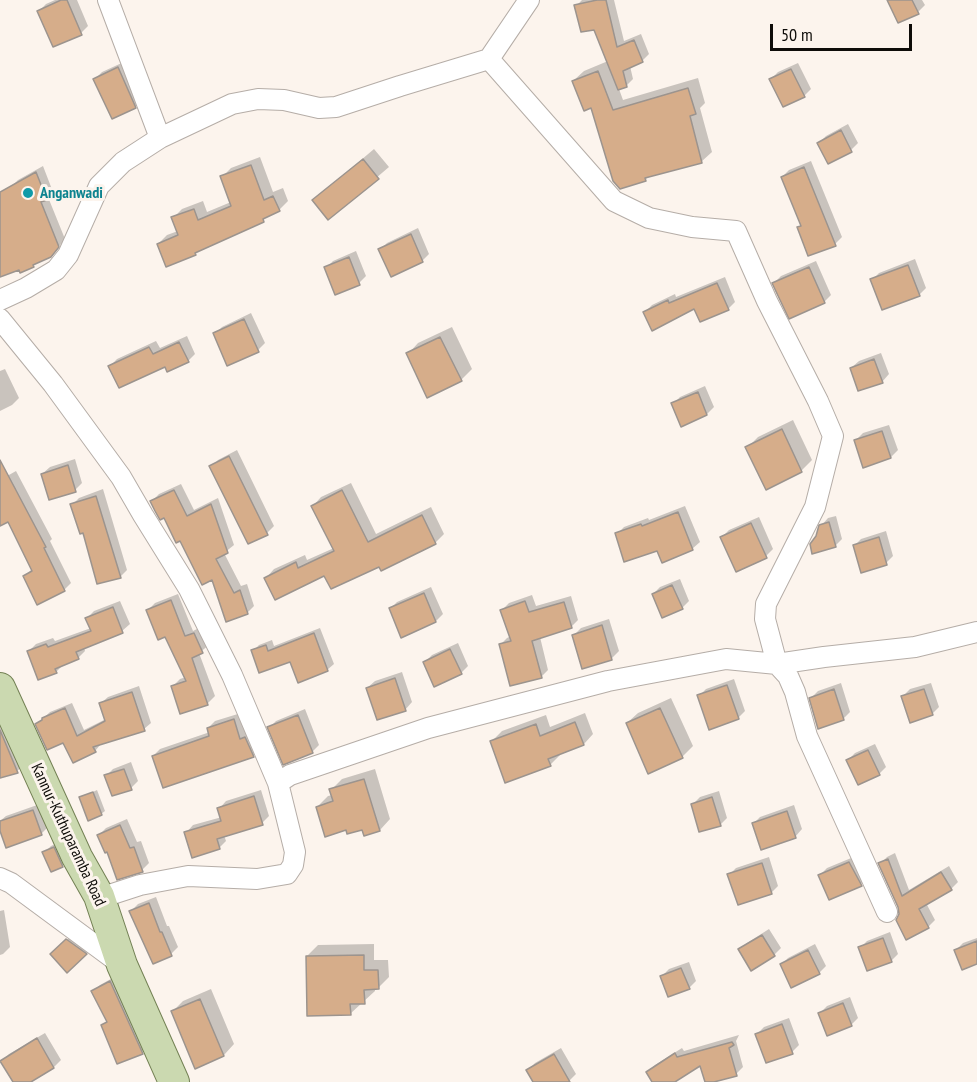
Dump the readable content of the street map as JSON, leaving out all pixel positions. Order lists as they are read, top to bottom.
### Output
{
  "streets": {
    "main road": ["Kannur-Kuthuparamba Road"]
  },
  "places": ["Anganwadi"],
  "scale_bar": "50 m"
}
